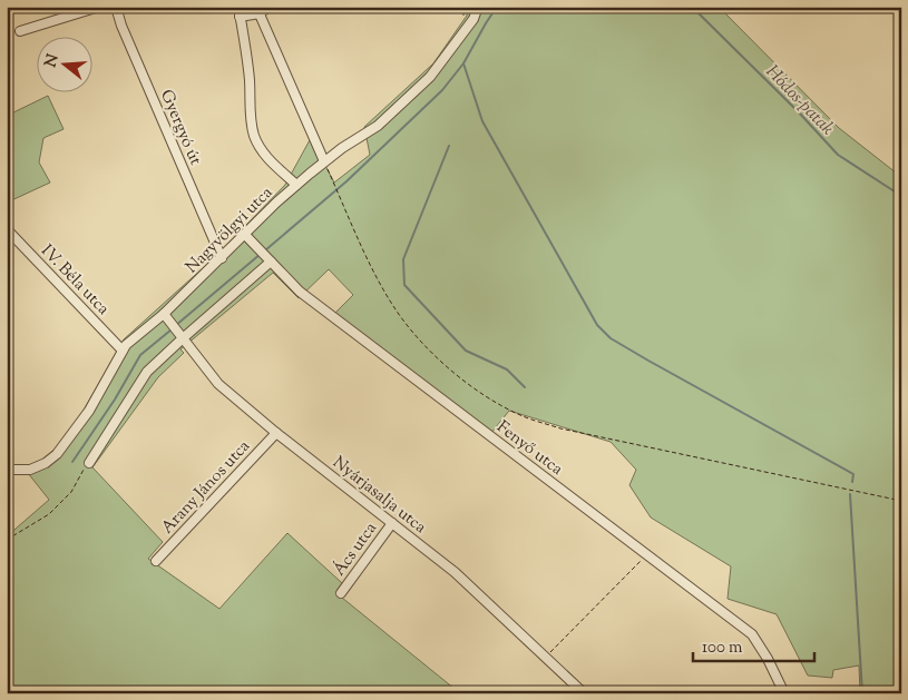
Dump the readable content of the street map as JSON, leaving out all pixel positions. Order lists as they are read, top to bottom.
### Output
{
  "streets": {
    "street": [
      "Gyergyó út",
      "Nagyvölgyi utca",
      "IV. Béla utca",
      "Fenyő utca",
      "Arany János utca",
      "Nyárjasalja utca",
      "Ács utca"
    ]
  },
  "crossings": [
    ["Gyergyó út", "Nagyvölgyi utca"],
    ["Nagyvölgyi utca", "IV. Béla utca"],
    ["Nagyvölgyi utca", "Fenyő utca"],
    ["Nagyvölgyi utca", "Nyárjasalja utca"],
    ["Arany János utca", "Nyárjasalja utca"],
    ["Nyárjasalja utca", "Ács utca"]
  ],
  "water": ["Hódos-patak"],
  "scale_bar": "100 m",
  "north": "left"
}
